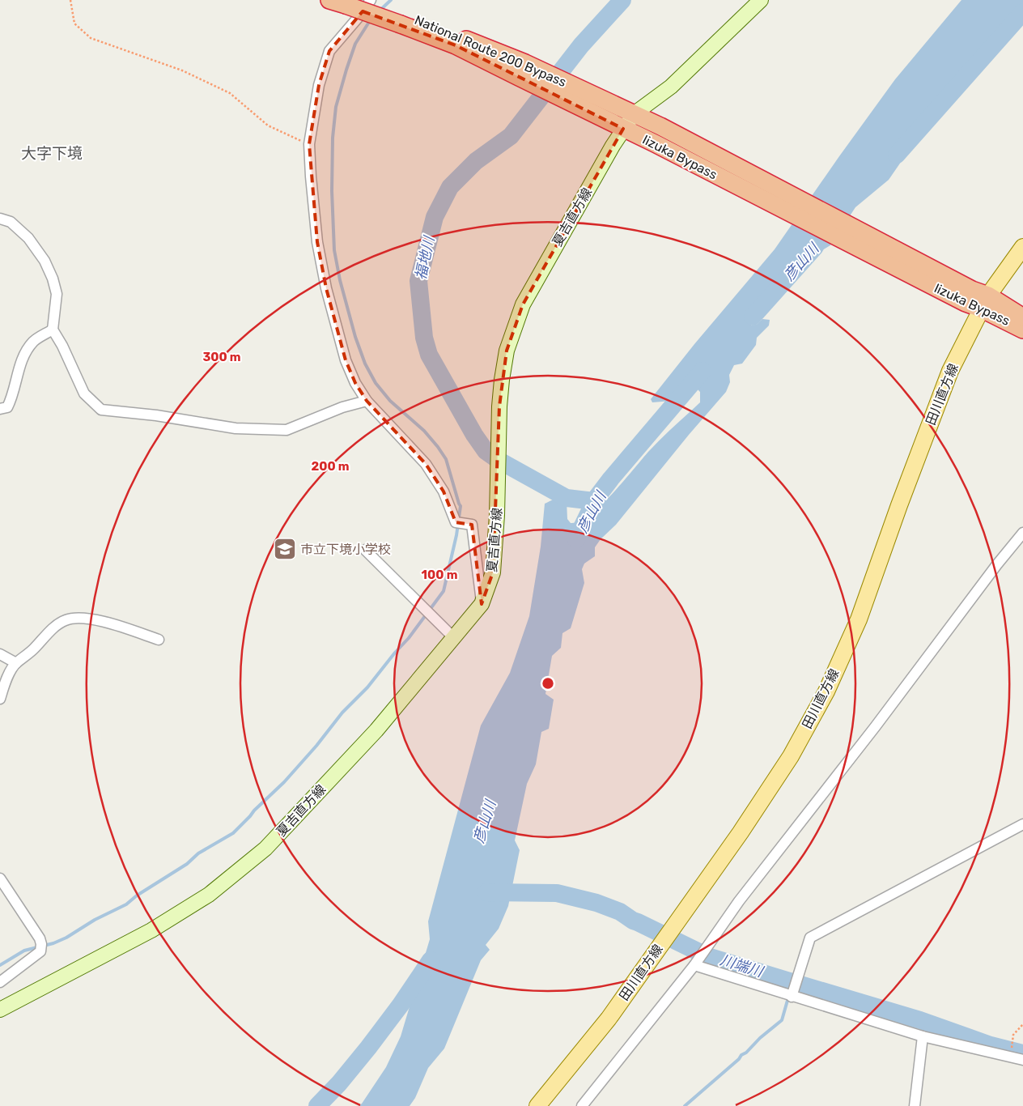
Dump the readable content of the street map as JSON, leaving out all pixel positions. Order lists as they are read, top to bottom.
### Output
{
  "streets": {
    "highway": ["National Route 200 Bypass", "Iizuka Bypass"],
    "main road": ["夏吉直方線", "田川直方線"]
  },
  "crossings": [
    ["National Route 200 Bypass", "Iizuka Bypass"],
    ["National Route 200 Bypass", "夏吉直方線"],
    ["National Route 200 Bypass", "田川直方線"],
    ["Iizuka Bypass", "夏吉直方線"],
    ["Iizuka Bypass", "田川直方線"]
  ],
  "districts": ["大字下境"],
  "water": ["福地川", "彦山川", "川端川"],
  "places": {
    "school or university": ["市立下境小学校"]
  },
  "rings": ["300 m", "200 m", "100 m"]
}
